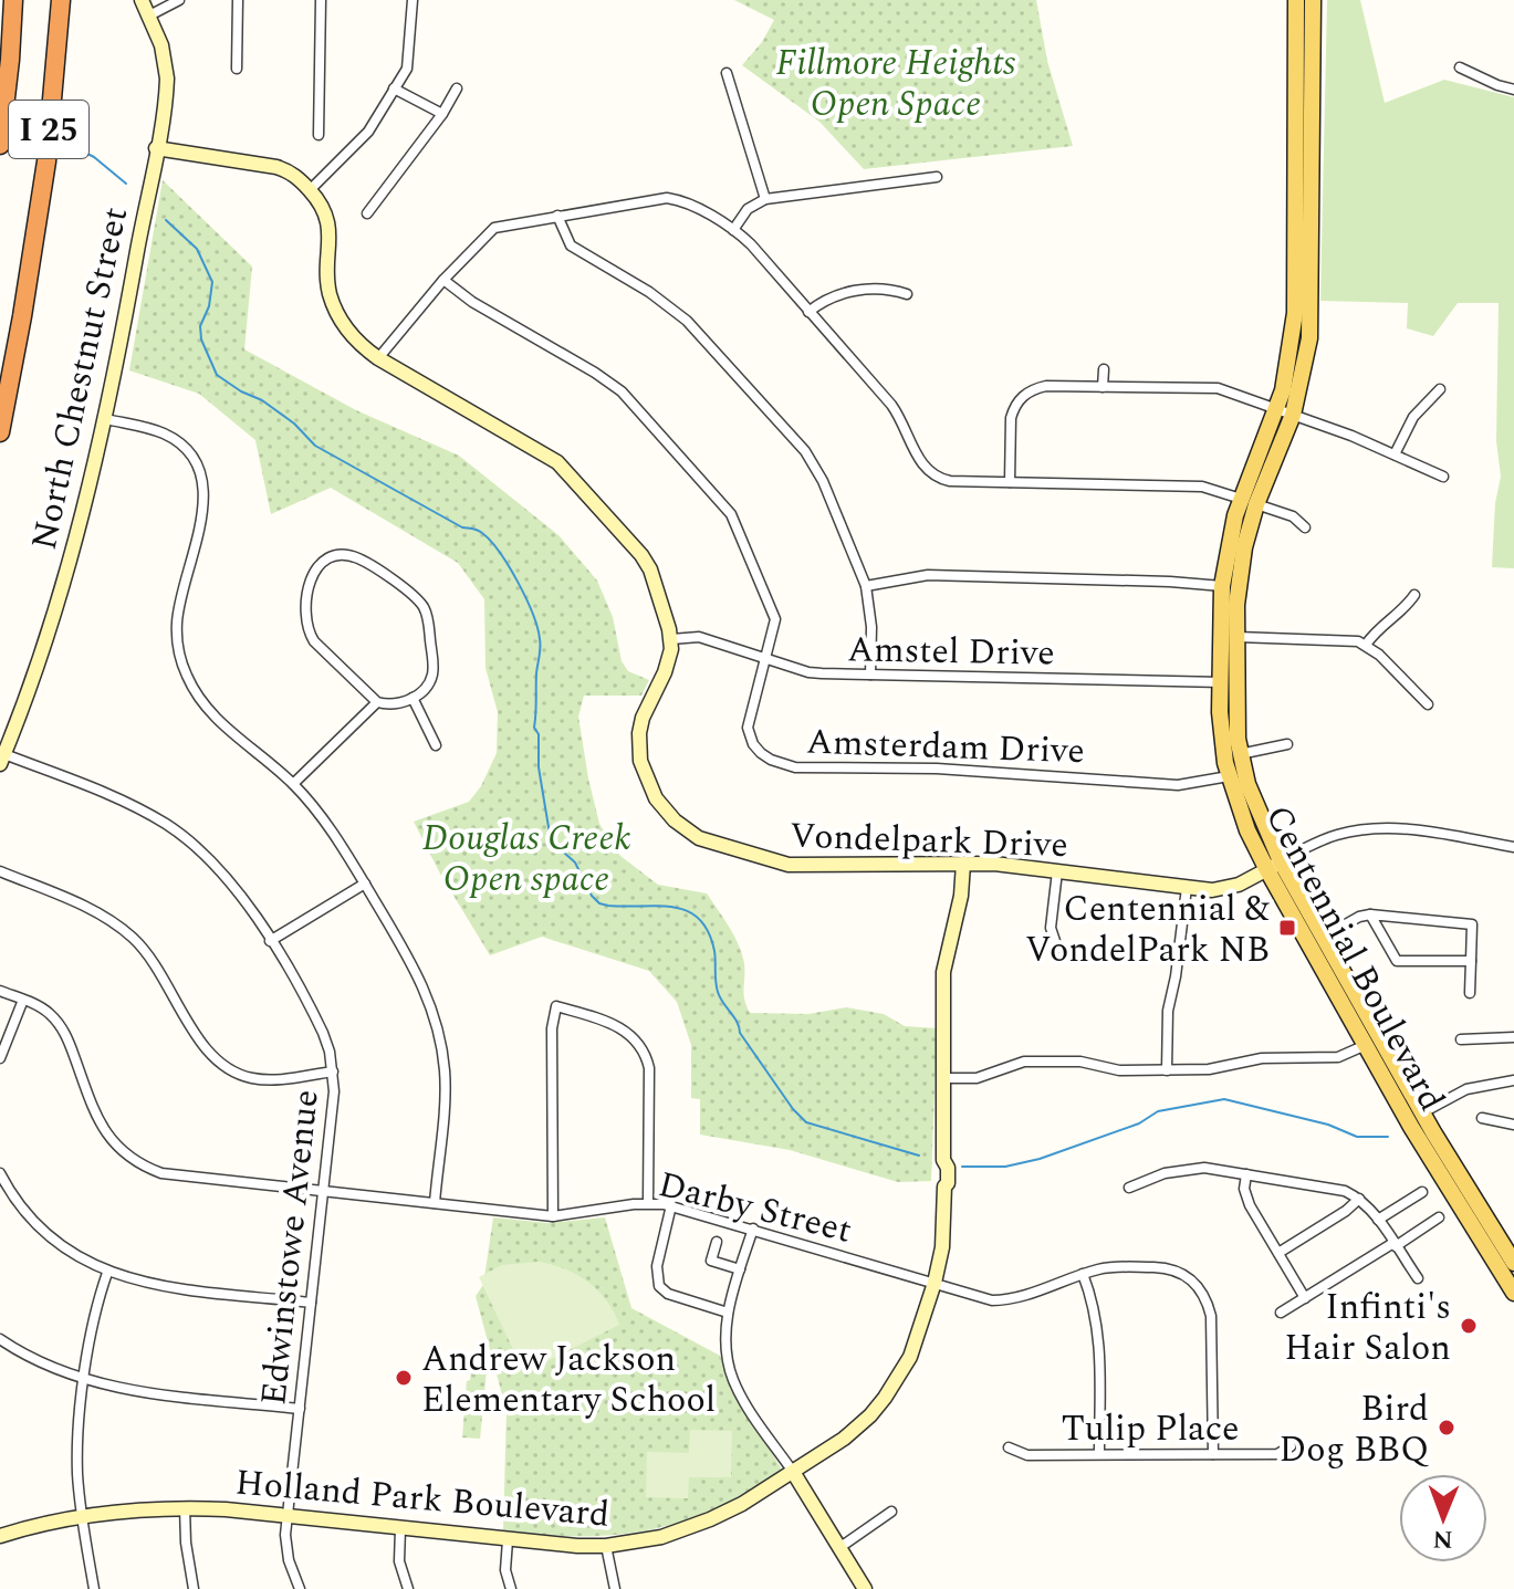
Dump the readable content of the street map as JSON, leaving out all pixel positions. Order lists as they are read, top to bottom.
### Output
{
  "streets": {
    "highway": ["I 25"],
    "main road": ["Centennial Boulevard"],
    "street": [
      "North Chestnut Street",
      "Amstel Drive",
      "Amsterdam Drive",
      "Vondelpark Drive",
      "Darby Street",
      "Edwinstowe Avenue",
      "Tulip Place",
      "Holland Park Boulevard"
    ]
  },
  "crossings": [
    ["North Chestnut Street", "Edwinstowe Avenue"],
    ["Amstel Drive", "Amsterdam Drive"],
    ["Amstel Drive", "Vondelpark Drive"],
    ["Amstel Drive", "Centennial Boulevard"],
    ["Amsterdam Drive", "Centennial Boulevard"],
    ["Vondelpark Drive", "Centennial Boulevard"],
    ["Vondelpark Drive", "Holland Park Boulevard"],
    ["Darby Street", "Edwinstowe Avenue"],
    ["Darby Street", "Tulip Place"],
    ["Darby Street", "Holland Park Boulevard"],
    ["Edwinstowe Avenue", "Holland Park Boulevard"]
  ],
  "parks": ["Fillmore Heights Open Space", "Douglas Creek Open space"],
  "places": {
    "transit": ["Centennial & VondelPark NB"],
    "other": ["Infinti's Hair Salon", "Andrew Jackson Elementary School", "Bird Dog BBQ"]
  },
  "north": "bottom"
}
